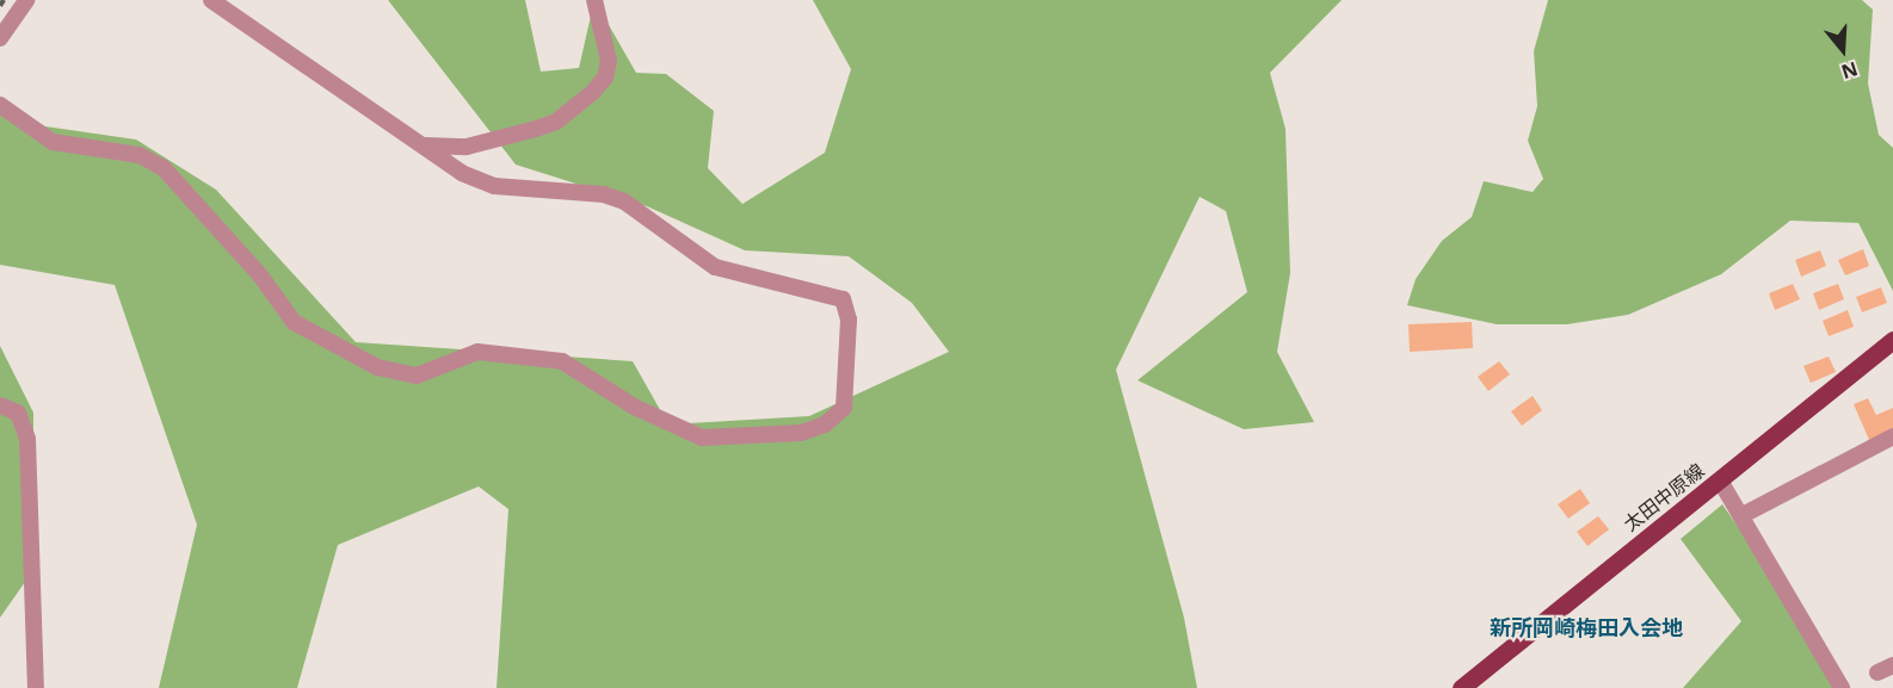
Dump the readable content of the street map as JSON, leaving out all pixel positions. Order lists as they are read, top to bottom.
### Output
{
  "streets": {
    "main road": ["太田中原線"]
  },
  "districts": ["新所岡崎梅田入会地"],
  "north": "bottom"
}
